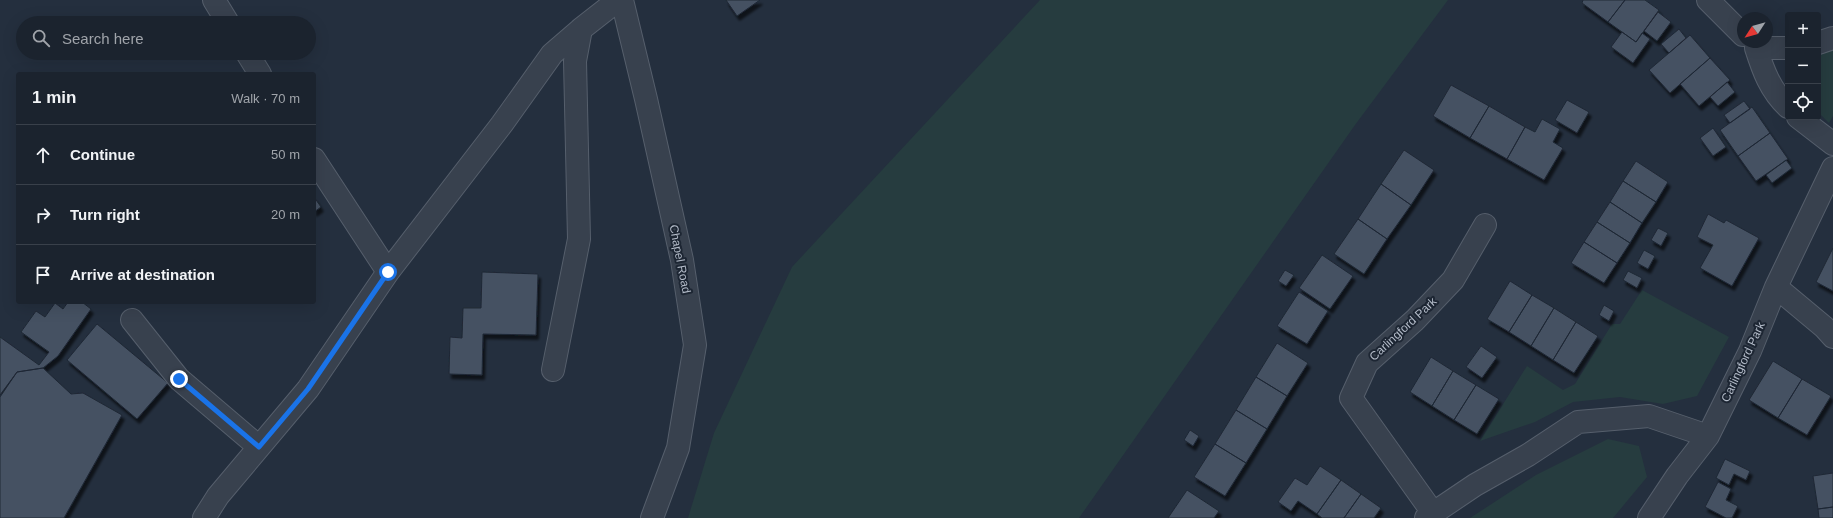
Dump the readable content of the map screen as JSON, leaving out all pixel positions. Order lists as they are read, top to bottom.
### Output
{
  "streets": {
    "street": ["Chapel Road", "Carlingford Park"]
  },
  "north": "bottom left",
  "page": {
    "map_buttons": ["+", "−"],
    "search": "Search here",
    "heading": ["1 min", "Walk · 70 m"],
    "list": [
      ["Continue", "50 m"],
      ["Turn right", "20 m"],
      "Arrive at destination"
    ]
  }
}
